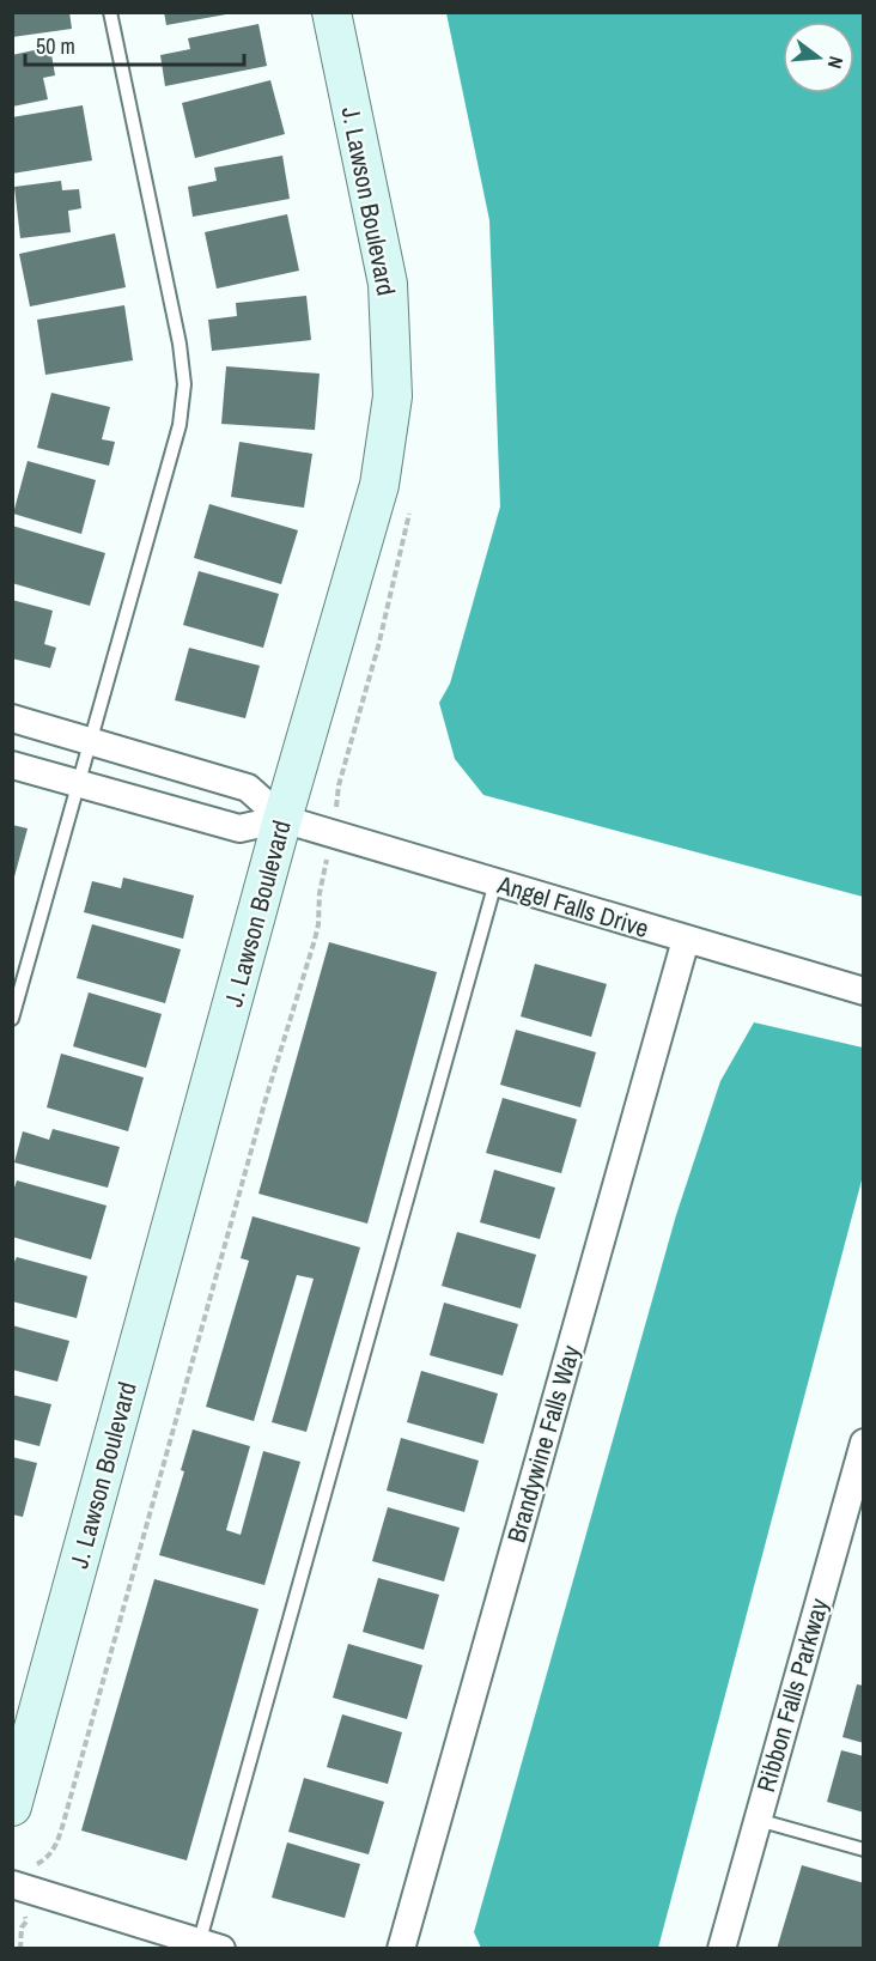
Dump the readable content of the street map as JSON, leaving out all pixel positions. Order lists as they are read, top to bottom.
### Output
{
  "streets": {
    "street": [
      "J. Lawson Boulevard",
      "Angel Falls Drive",
      "Brandywine Falls Way",
      "Ribbon Falls Parkway"
    ]
  },
  "crossings": [
    ["J. Lawson Boulevard", "Angel Falls Drive"],
    ["Angel Falls Drive", "Brandywine Falls Way"]
  ],
  "scale_bar": "50 m",
  "north": "right"
}
